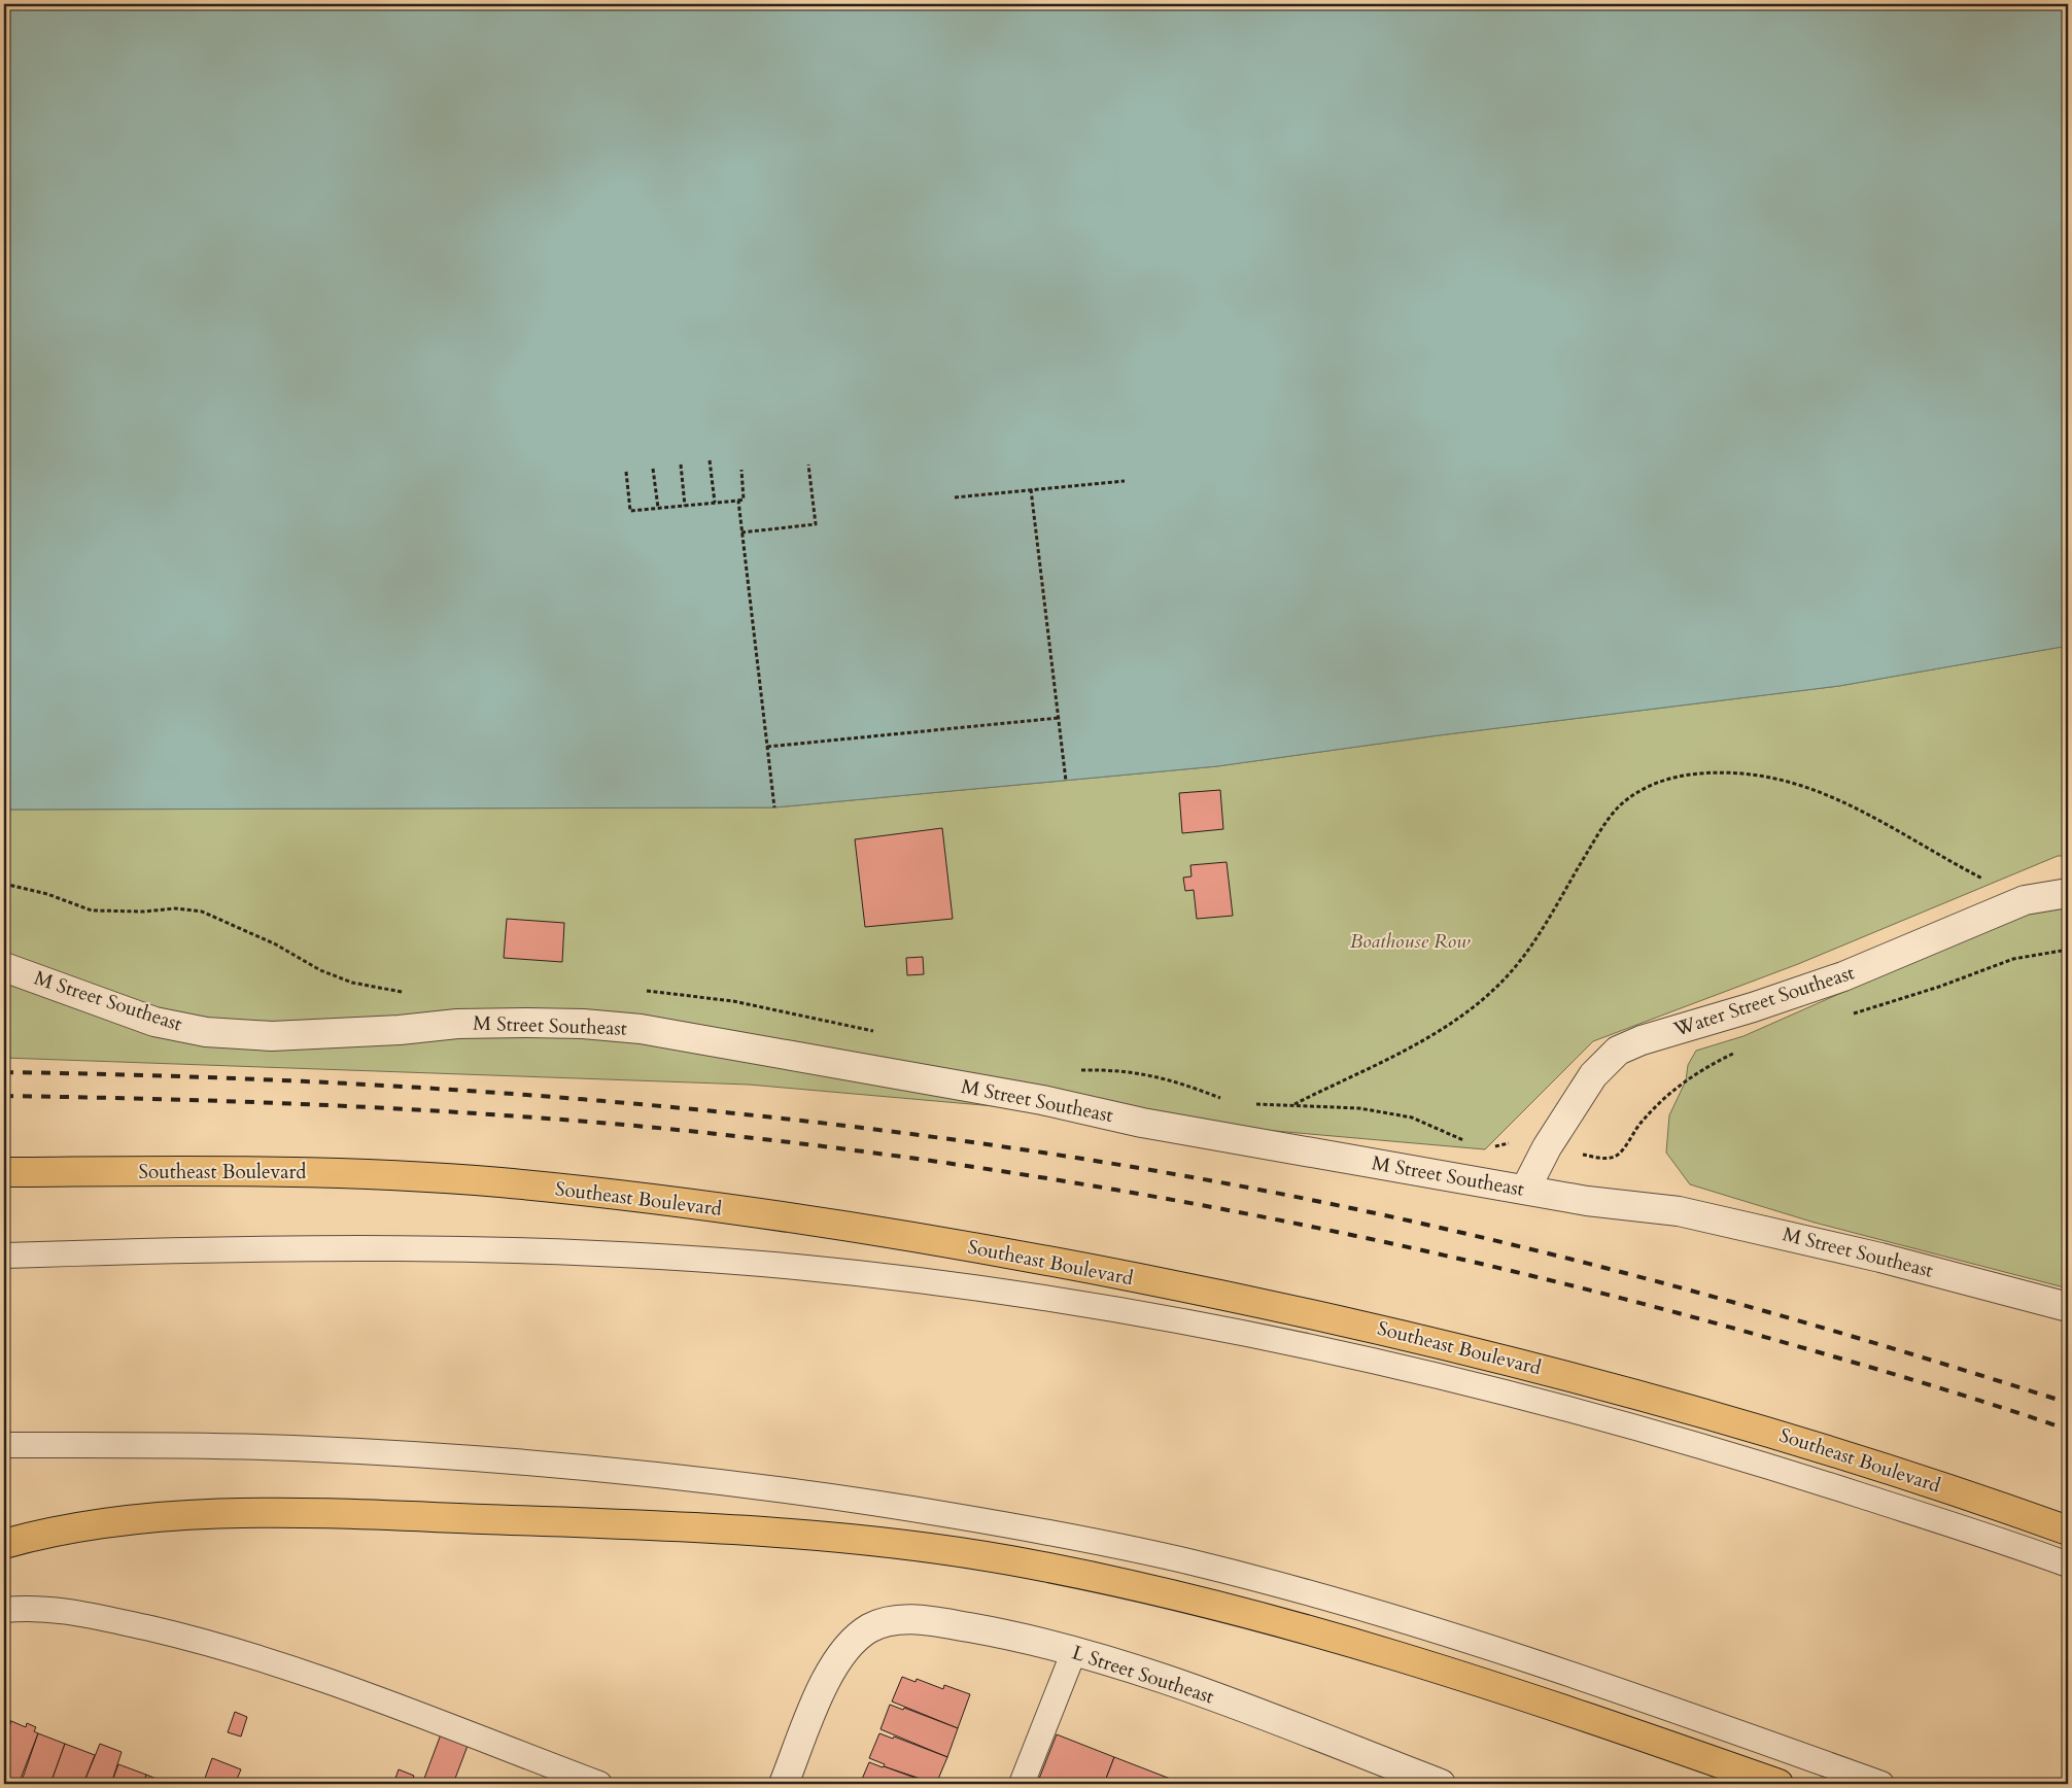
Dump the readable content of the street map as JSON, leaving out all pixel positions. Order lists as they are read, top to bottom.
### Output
{
  "streets": {
    "main road": ["Southeast Boulevard"],
    "street": ["M Street Southeast", "Water Street Southeast", "L Street Southeast"]
  },
  "crossings": [
    ["M Street Southeast", "Water Street Southeast"]
  ],
  "parks": ["Boathouse Row"]
}
